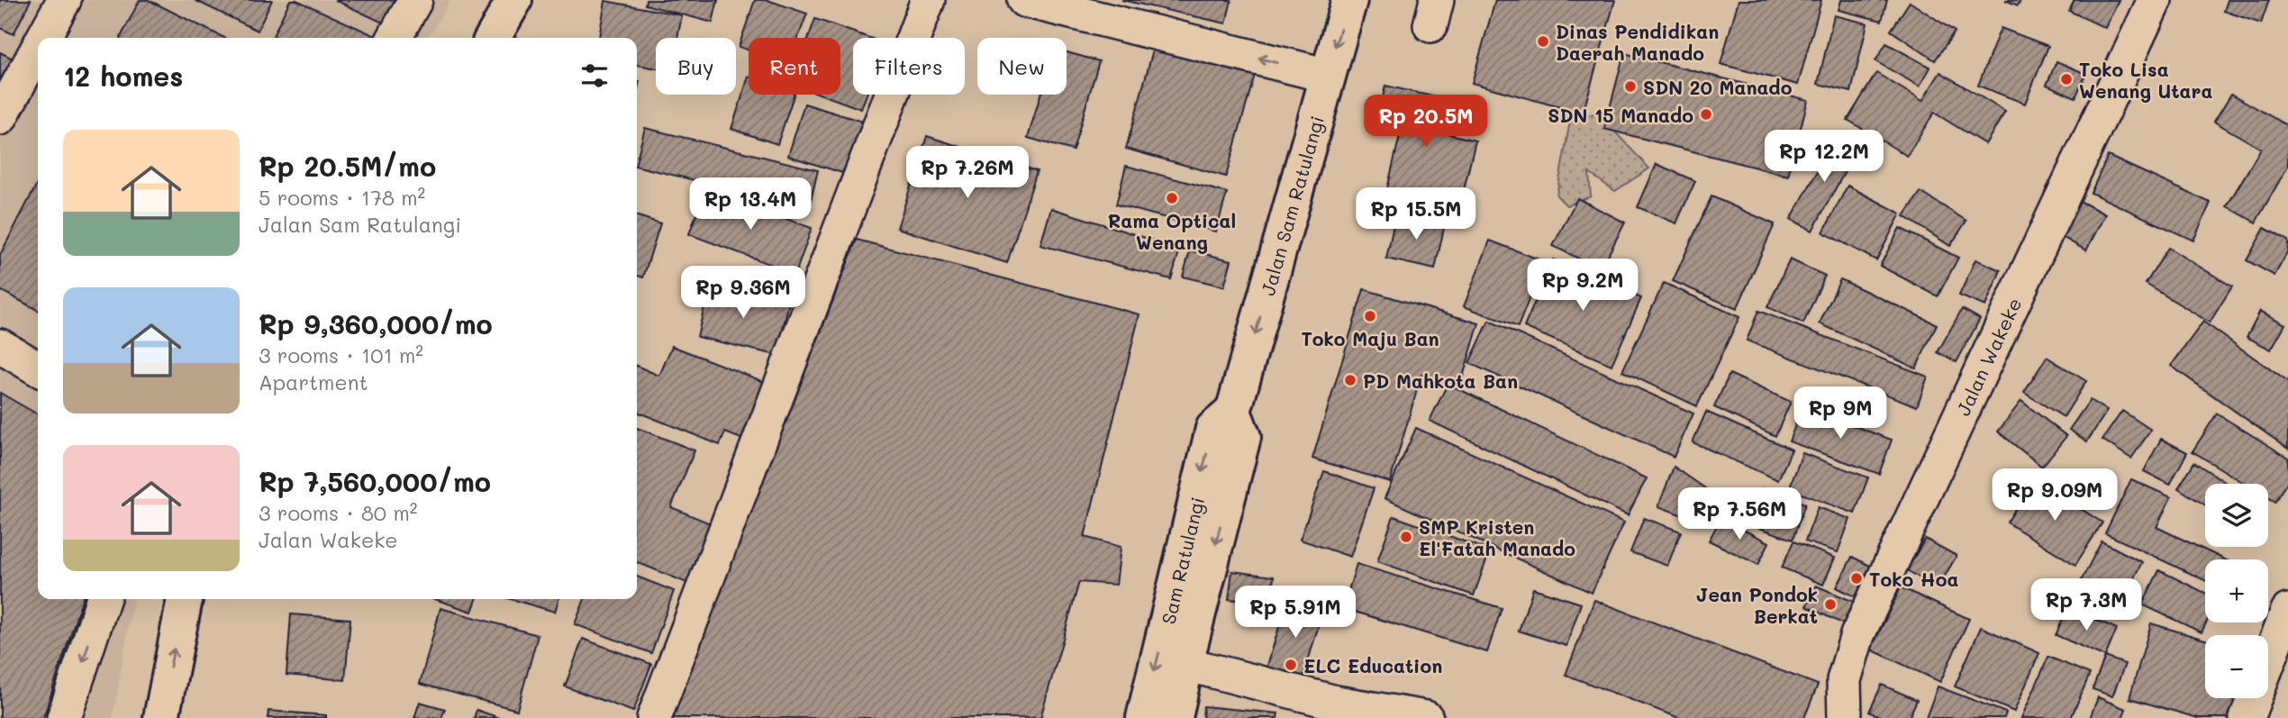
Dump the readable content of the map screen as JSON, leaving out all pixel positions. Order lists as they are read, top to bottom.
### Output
{
  "streets": {
    "main road": ["Jalan Sam Ratulangi", "Sam Ratulangi"],
    "street": ["Jalan Wakeke"]
  },
  "crossings": [
    ["Jalan Sam Ratulangi", "Sam Ratulangi"]
  ],
  "one_way": ["Jalan Sam Ratulangi"],
  "places": [
    "Dinas Pendidikan Daerah Manado",
    "Toko Lisa Wenang Utara",
    "SDN 20 Manado",
    "SDN 15 Manado",
    "Rama Optical Wenang",
    "Toko Maju Ban",
    "PD Mahkota Ban",
    "SMP Kristen El'Fatah Manado",
    "Toko Hoa",
    "Jean Pondok Berkat",
    "ELC Education"
  ],
  "page": {
    "chip": [
      "Buy",
      "Rent",
      "Filters",
      "New"
    ],
    "heading": "12 homes",
    "price": [
      "Rp 20.5M",
      "Rp 12.2M",
      "Rp 7.26M",
      "Rp 13.4M",
      "Rp 15.5M",
      "Rp 9.2M",
      "Rp 9.36M",
      "Rp 9M",
      "Rp 9.09M",
      "Rp 7.56M",
      "Rp 7.3M",
      "Rp 5.91M"
    ],
    "list": [
      {
        "name": "Rp 20.5M/mo",
        "note": "5 rooms · 178 m² · Jalan Sam Ratulangi"
      },
      {
        "name": "Rp 9,360,000/mo",
        "note": "3 rooms · 101 m² · Apartment"
      },
      {
        "name": "Rp 7,560,000/mo",
        "note": "3 rooms · 80 m² · Jalan Wakeke"
      }
    ],
    "map_buttons": ["+", "−"]
  }
}
